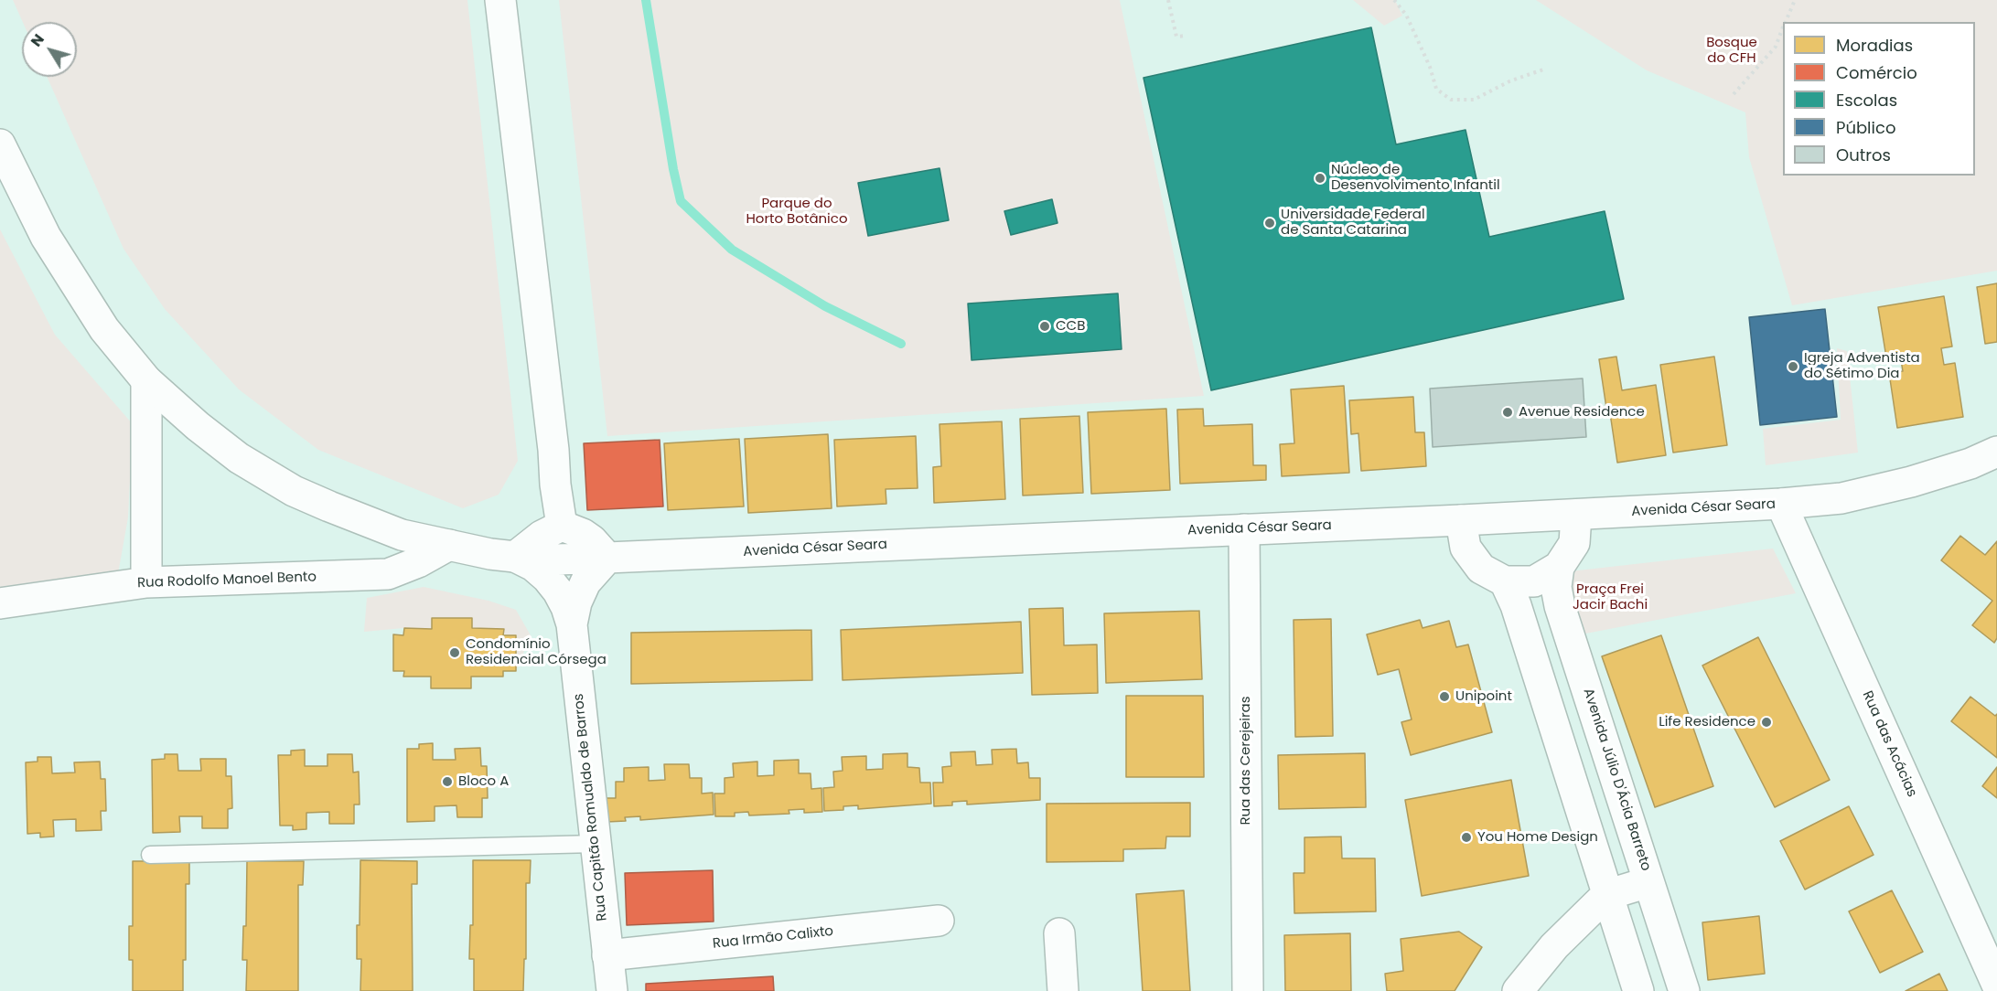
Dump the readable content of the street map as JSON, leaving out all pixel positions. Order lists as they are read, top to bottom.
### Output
{
  "streets": {
    "street": [
      "Avenida César Seara",
      "Rua Rodolfo Manoel Bento",
      "Rua das Acácias",
      "Rua das Cerejeiras",
      "Avenida Júlio D'Ácia Barreto",
      "Rua Capitão Romualdo de Barros",
      "Rua Irmão Calixto"
    ]
  },
  "crossings": [
    ["Avenida César Seara", "Rua das Acácias"],
    ["Avenida César Seara", "Rua das Cerejeiras"],
    ["Avenida César Seara", "Rua Capitão Romualdo de Barros"],
    ["Rua Capitão Romualdo de Barros", "Rua Irmão Calixto"]
  ],
  "parks": ["Bosque do CFH", "Parque do Horto Botânico", "Praça Frei Jacir Bachi"],
  "places": [
    "Núcleo de Desenvolvimento Infantil",
    "Universidade Federal de Santa Catarina",
    "CCB",
    "Igreja Adventista do Sétimo Dia",
    "Avenue Residence",
    "Condomínio Residencial Córsega",
    "Unipoint",
    "Life Residence",
    "Bloco A",
    "You Home Design"
  ],
  "legend": [
    "Moradias",
    "Comércio",
    "Escolas",
    "Público",
    "Outros"
  ],
  "north": "top left"
}
